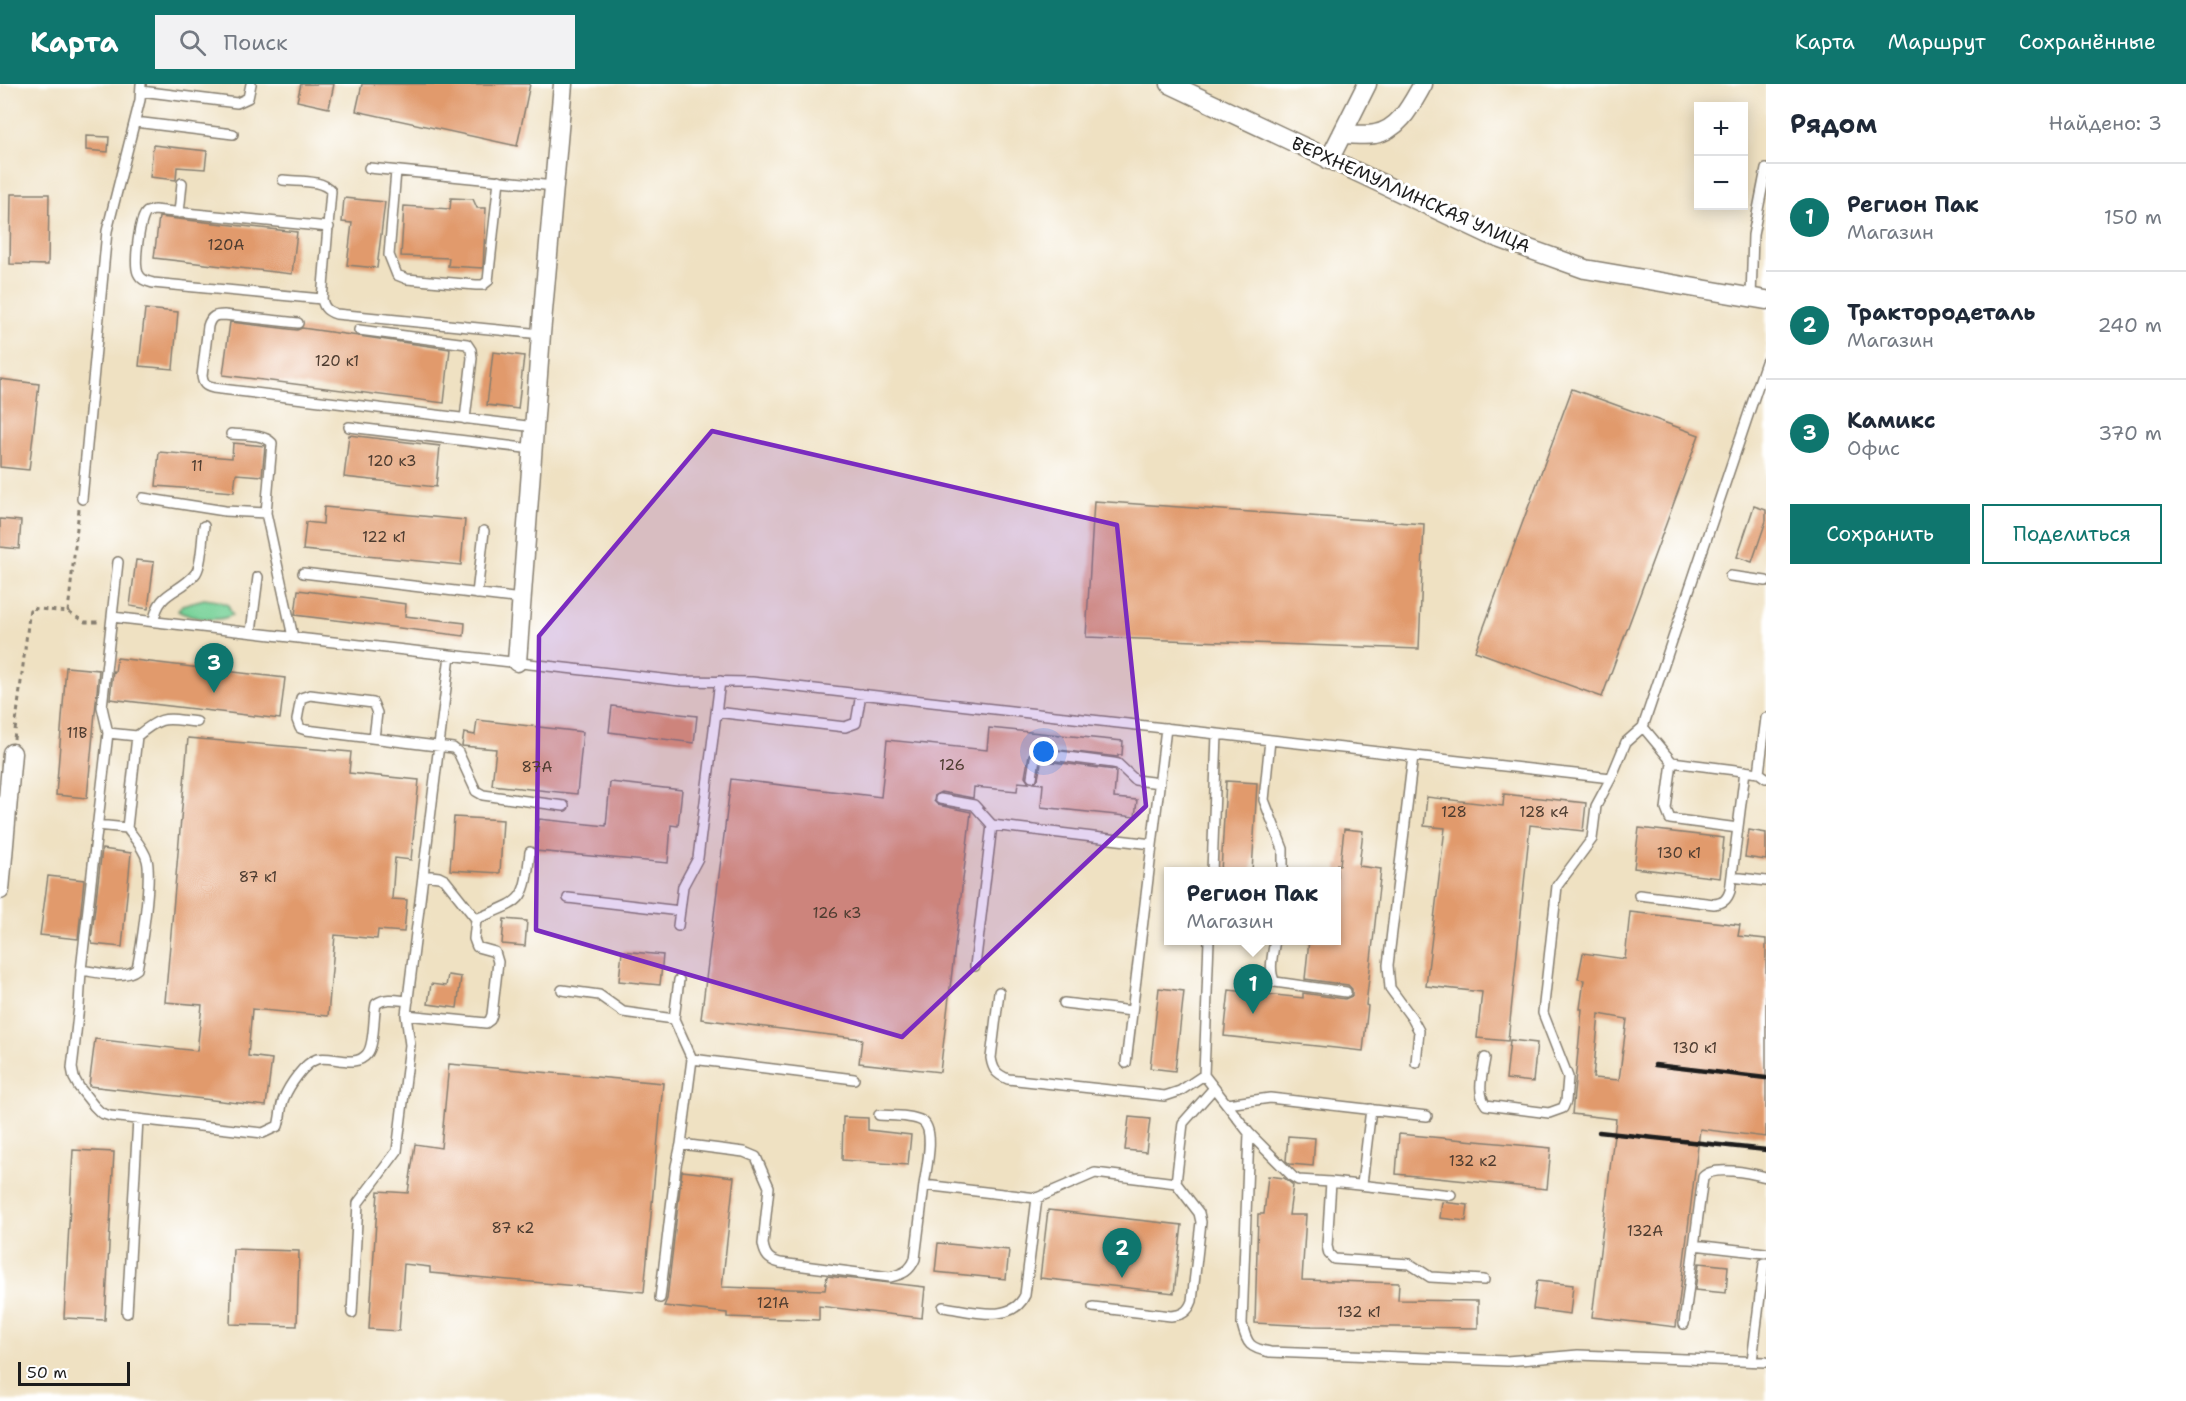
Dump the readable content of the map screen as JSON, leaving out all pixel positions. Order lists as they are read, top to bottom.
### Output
{
  "streets": {
    "street": ["ВЕРХНЕМУЛЛИНСКАЯ УЛИЦА"]
  },
  "house_numbers": [
    "120А",
    "120 к1",
    "120 к3",
    "11",
    "122 к1",
    "11В",
    "126",
    "87А",
    "128",
    "128 к4",
    "130 к1",
    "87 к1",
    "126 к3",
    "130 к1",
    "132 к2",
    "87 к2",
    "132А",
    "121А",
    "132 к1"
  ],
  "scale_bar": "50 m",
  "page": {
    "header": "Карта",
    "search": "Поиск",
    "nav": ["Карта", "Маршрут", "Сохранённые"],
    "heading": ["Рядом", "Найдено: 3"],
    "map_buttons": ["+", "−"],
    "list": [
      {
        "mark": "1",
        "name": "Регион Пак",
        "note": "Магазин",
        "value": "150 m"
      },
      {
        "mark": "2",
        "name": "Трактородеталь",
        "note": "Магазин",
        "value": "240 m"
      },
      {
        "mark": "3",
        "name": "Камикс",
        "note": "Офис",
        "value": "370 m"
      }
    ],
    "buttons": ["Сохранить", "Поделиться"],
    "pins": ["3", "1", "2"],
    "popup": ["Регион Пак", "Магазин"],
    "scale": "50 m"
  }
}
